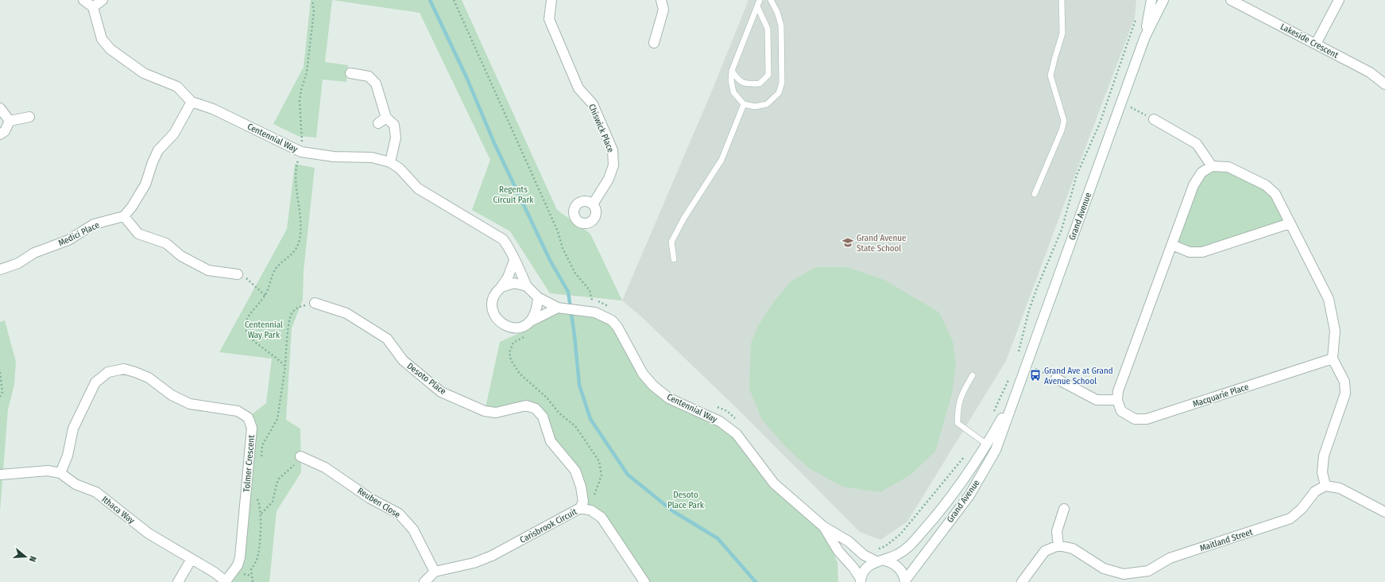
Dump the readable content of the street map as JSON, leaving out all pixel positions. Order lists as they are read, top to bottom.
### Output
{
  "streets": {
    "street": [
      "Lakeside Crescent",
      "Chiswick Place",
      "Centennial Way",
      "Grand Avenue",
      "Medici Place",
      "Desoto Place",
      "Macquarie Place",
      "Tolmer Crescent",
      "Reuben Close",
      "Ithaca Way",
      "Carisbrook Circuit",
      "Maitland Street"
    ]
  },
  "crossings": [
    ["Centennial Way", "Grand Avenue"],
    ["Desoto Place", "Carisbrook Circuit"],
    ["Tolmer Crescent", "Ithaca Way"],
    ["Reuben Close", "Carisbrook Circuit"]
  ],
  "parks": ["Regents Circuit Park", "Centennial Way Park", "Desoto Place Park"],
  "places": {
    "school or university": ["Grand Avenue State School"],
    "bus stop": ["Grand Ave at Grand Avenue School"]
  },
  "north": "right"
}
